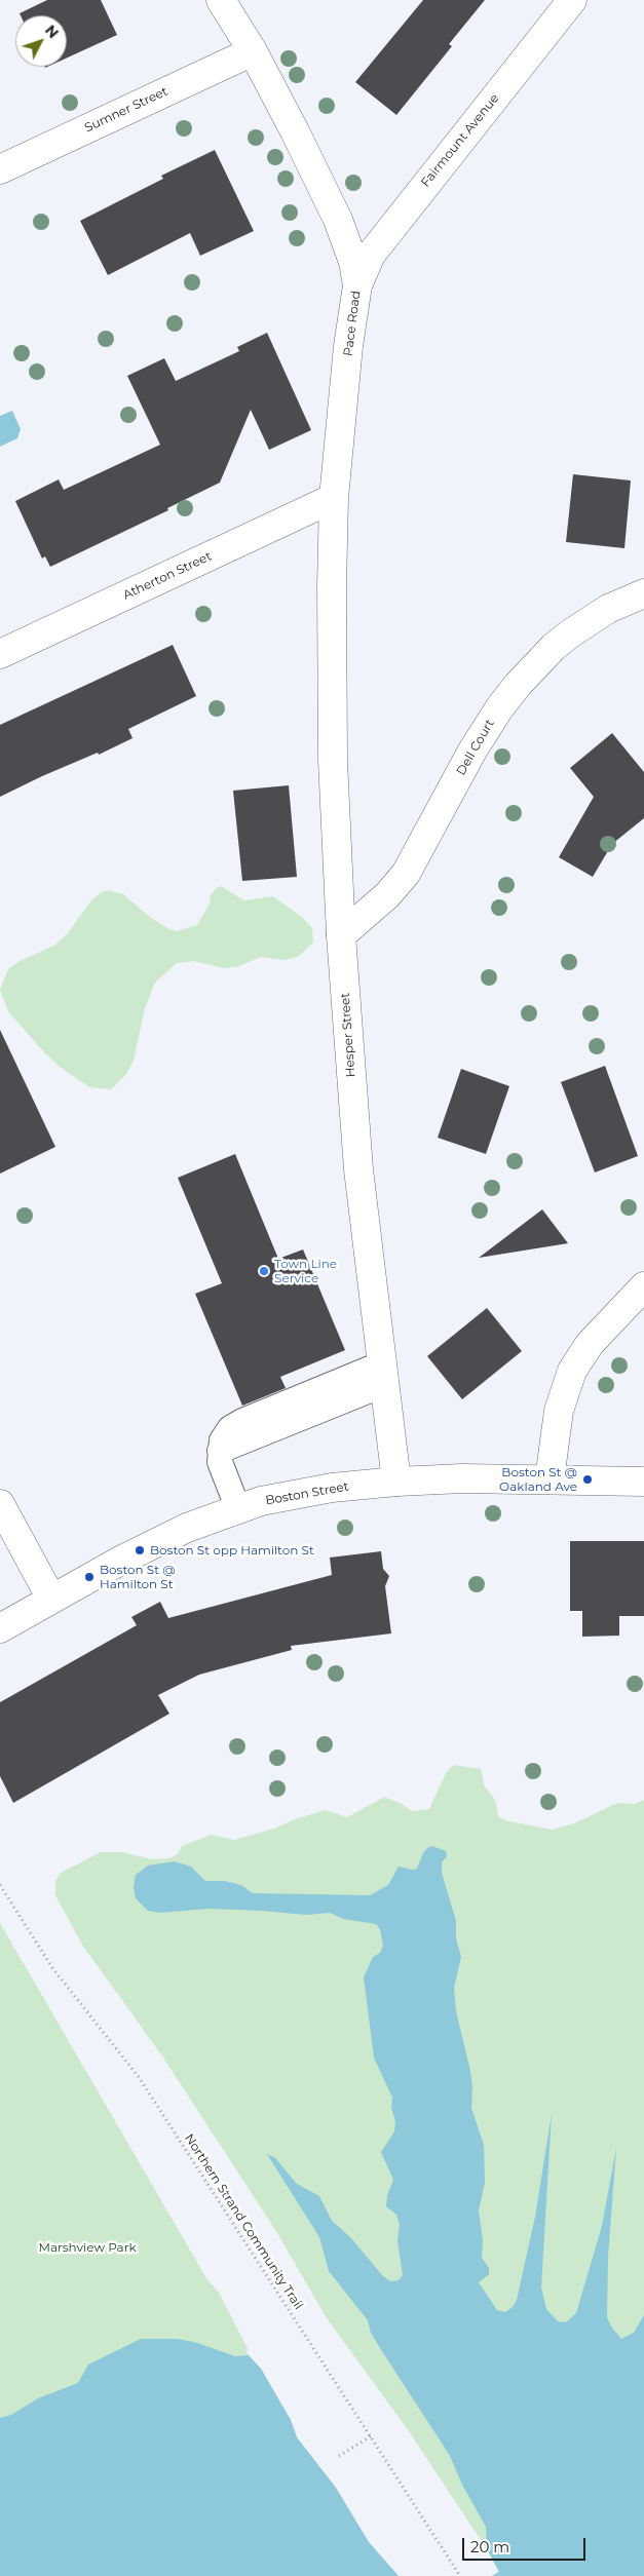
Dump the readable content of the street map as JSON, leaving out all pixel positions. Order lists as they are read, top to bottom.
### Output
{
  "streets": {
    "street": [
      "Sumner Street",
      "Fairmount Avenue",
      "Pace Road",
      "Atherton Street",
      "Dell Court",
      "Hesper Street",
      "Boston Street"
    ],
    "path": ["Northern Strand Community Trail"]
  },
  "crossings": [
    ["Sumner Street", "Pace Road"],
    ["Fairmount Avenue", "Pace Road"],
    ["Pace Road", "Atherton Street"],
    ["Pace Road", "Hesper Street"],
    ["Dell Court", "Hesper Street"],
    ["Hesper Street", "Boston Street"]
  ],
  "parks": ["Marshview Park"],
  "places": [
    "Town Line Service",
    "Boston St @ Oakland Ave",
    "Boston St opp Hamilton St",
    "Boston St @ Hamilton St"
  ],
  "scale_bar": "20 m",
  "north": "top right"
}
